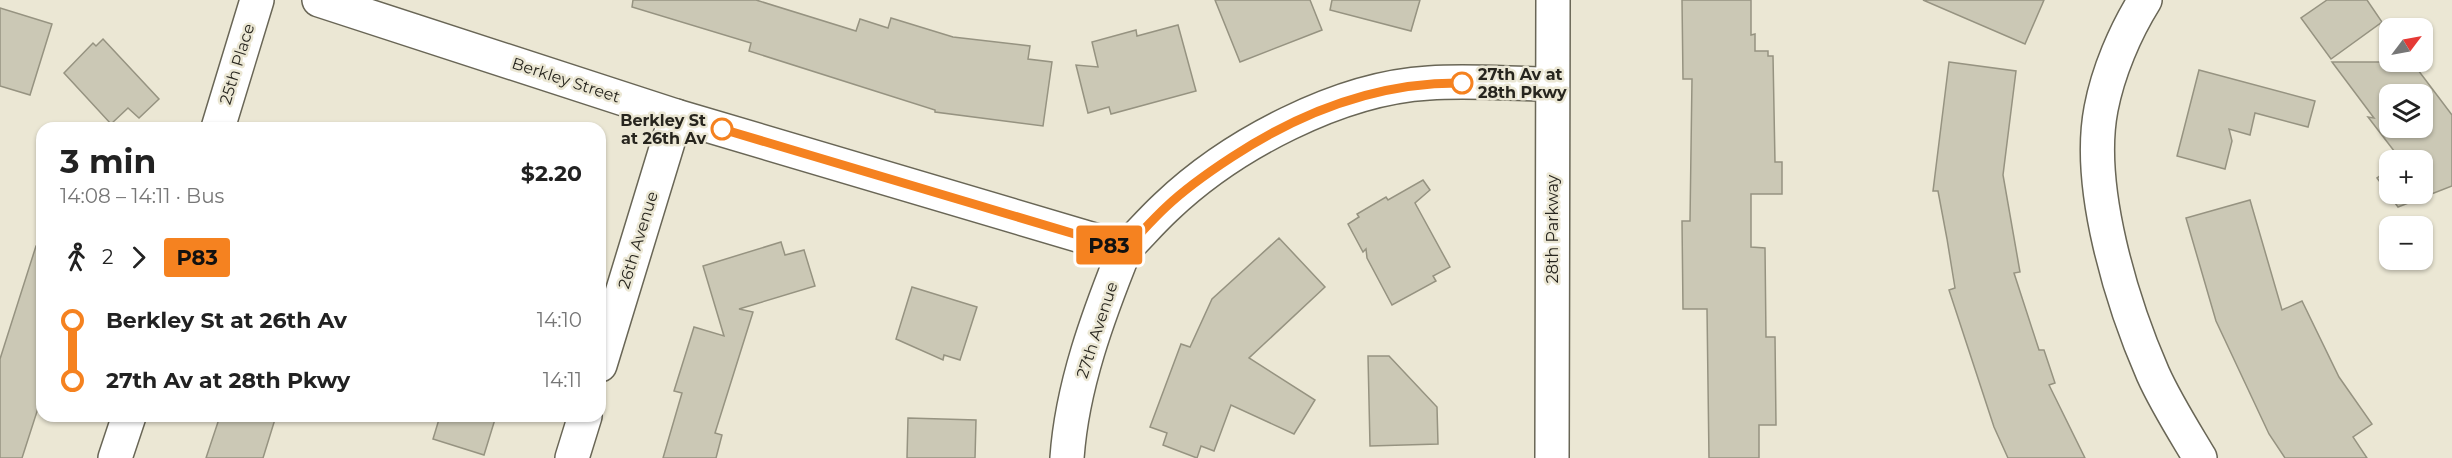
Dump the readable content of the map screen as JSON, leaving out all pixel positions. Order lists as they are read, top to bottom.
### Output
{
  "streets": {
    "street": [
      "25th Place",
      "Berkley Street",
      "28th Parkway",
      "26th Avenue",
      "27th Avenue"
    ]
  },
  "crossings": [
    ["Berkley Street", "26th Avenue"],
    ["Berkley Street", "27th Avenue"],
    ["28th Parkway", "27th Avenue"]
  ],
  "places": ["27th Av at 28th Pkwy", "Berkley St at 26th Av"],
  "lines": ["bus line P83"],
  "north": "top right",
  "page": {
    "on_map": "P83",
    "map_buttons": ["+", "−"],
    "heading": ["3 min", "14:08 – 14:11 · Bus", "$2.20"],
    "legs": ["2", "P83"],
    "list": [
      {
        "name": "Berkley St at 26th Av",
        "value": "14:10"
      },
      {
        "name": "27th Av at 28th Pkwy",
        "value": "14:11"
      }
    ]
  }
}
